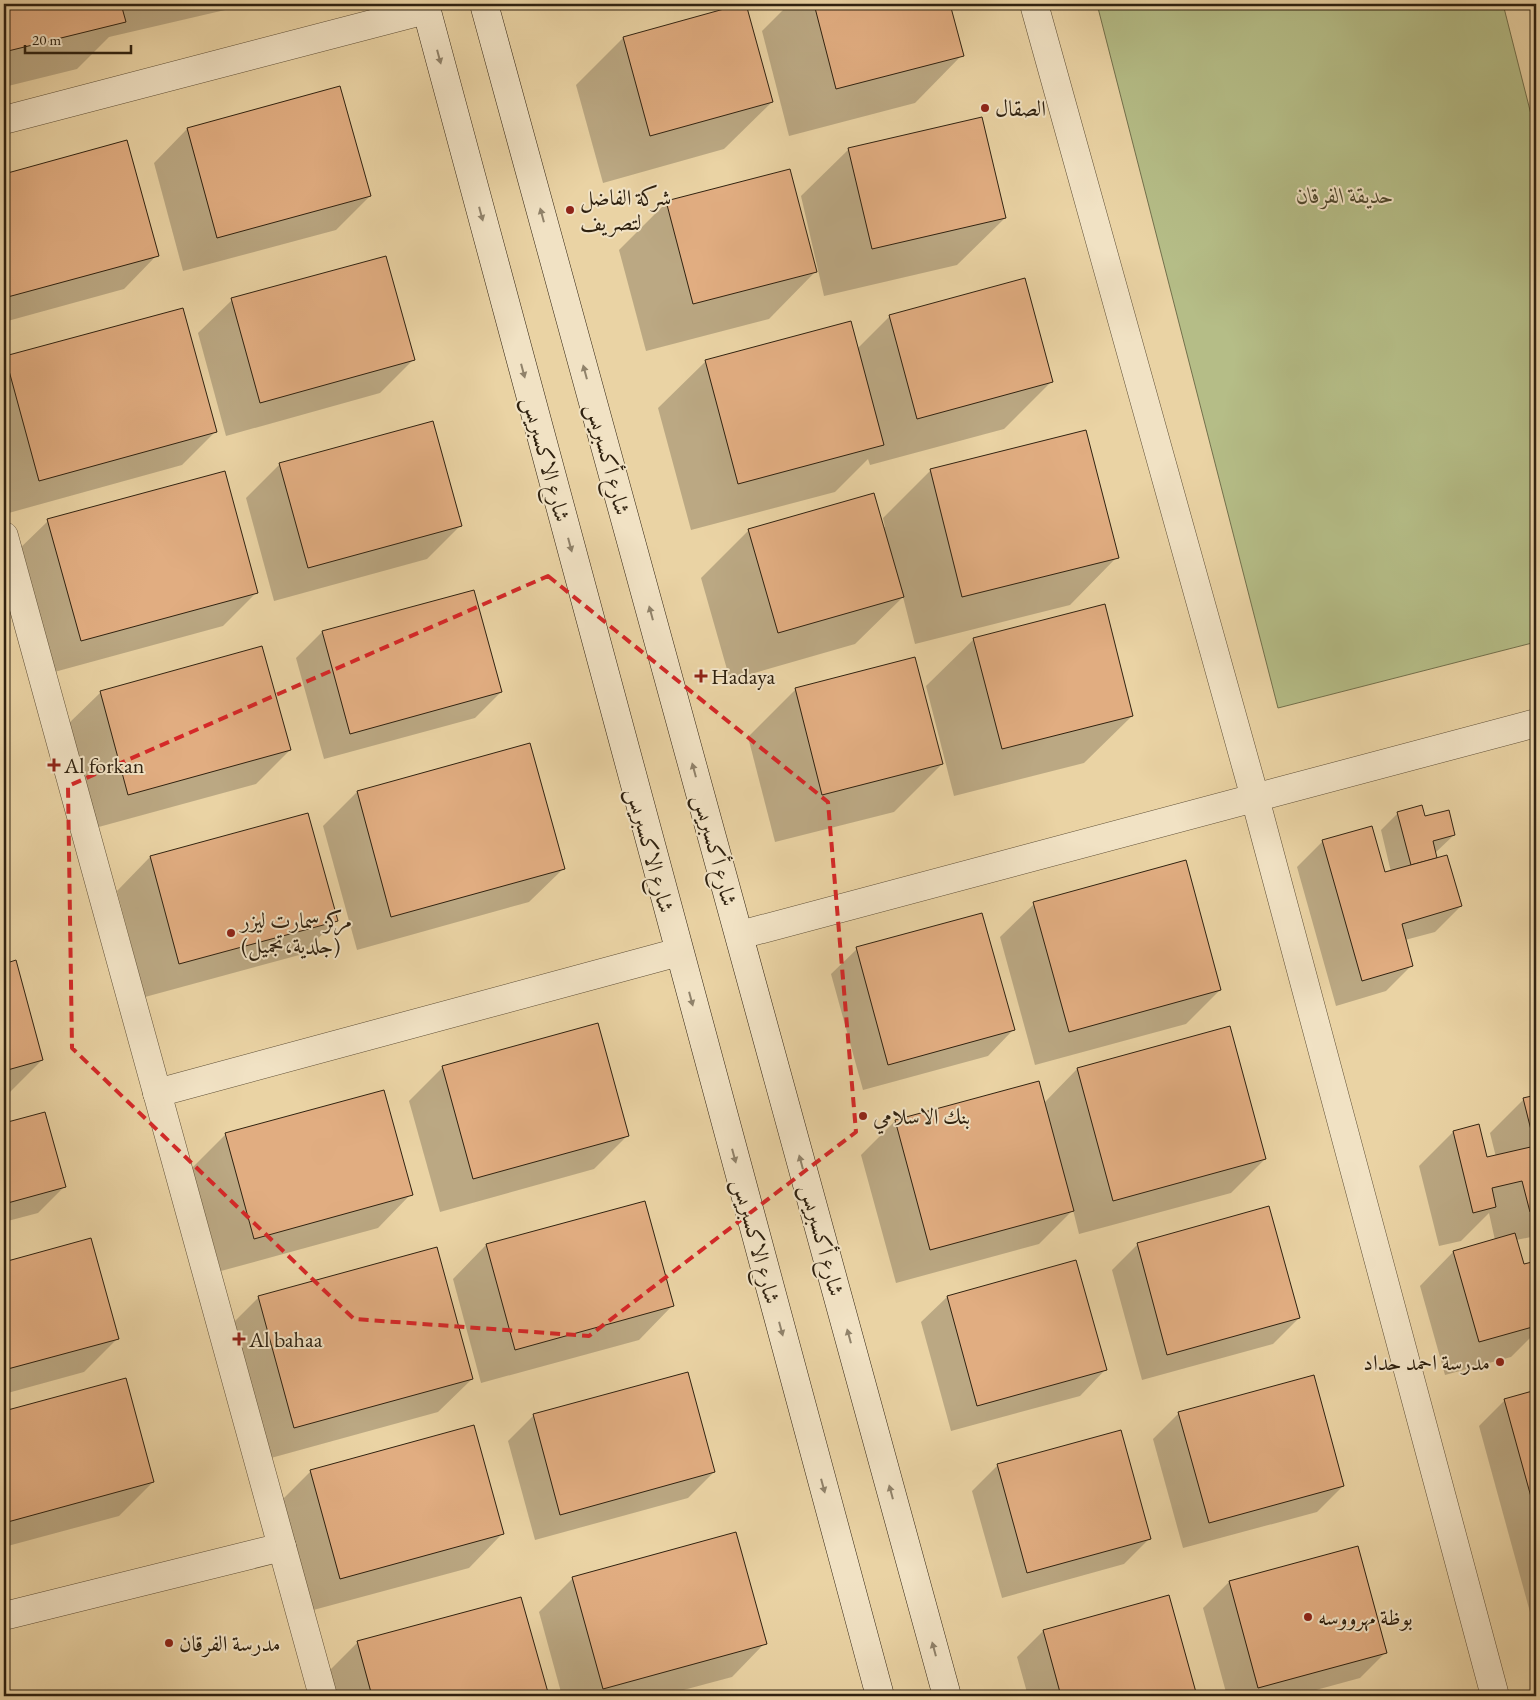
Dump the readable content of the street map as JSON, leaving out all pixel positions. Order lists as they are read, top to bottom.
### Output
{
  "streets": {
    "street": ["شارع الاكسبريس", "شارع أكسبريس"]
  },
  "one_way": ["شارع الاكسبريس", "شارع أكسبريس"],
  "parks": ["حديقة الفرقان"],
  "places": {
    "other": [
      "الصقال",
      "شركة الفاضل لتصريف",
      "مركز سمارت ليزر (جلدية،تجميل)",
      "بنك الاسلامي",
      "مدرسة احمد حداد",
      "بوظة مهرووسه",
      "مدرسة الفرقان"
    ],
    "health": ["Hadaya", "Al forkan", "Al bahaa"]
  },
  "scale_bar": "20 m"
}
